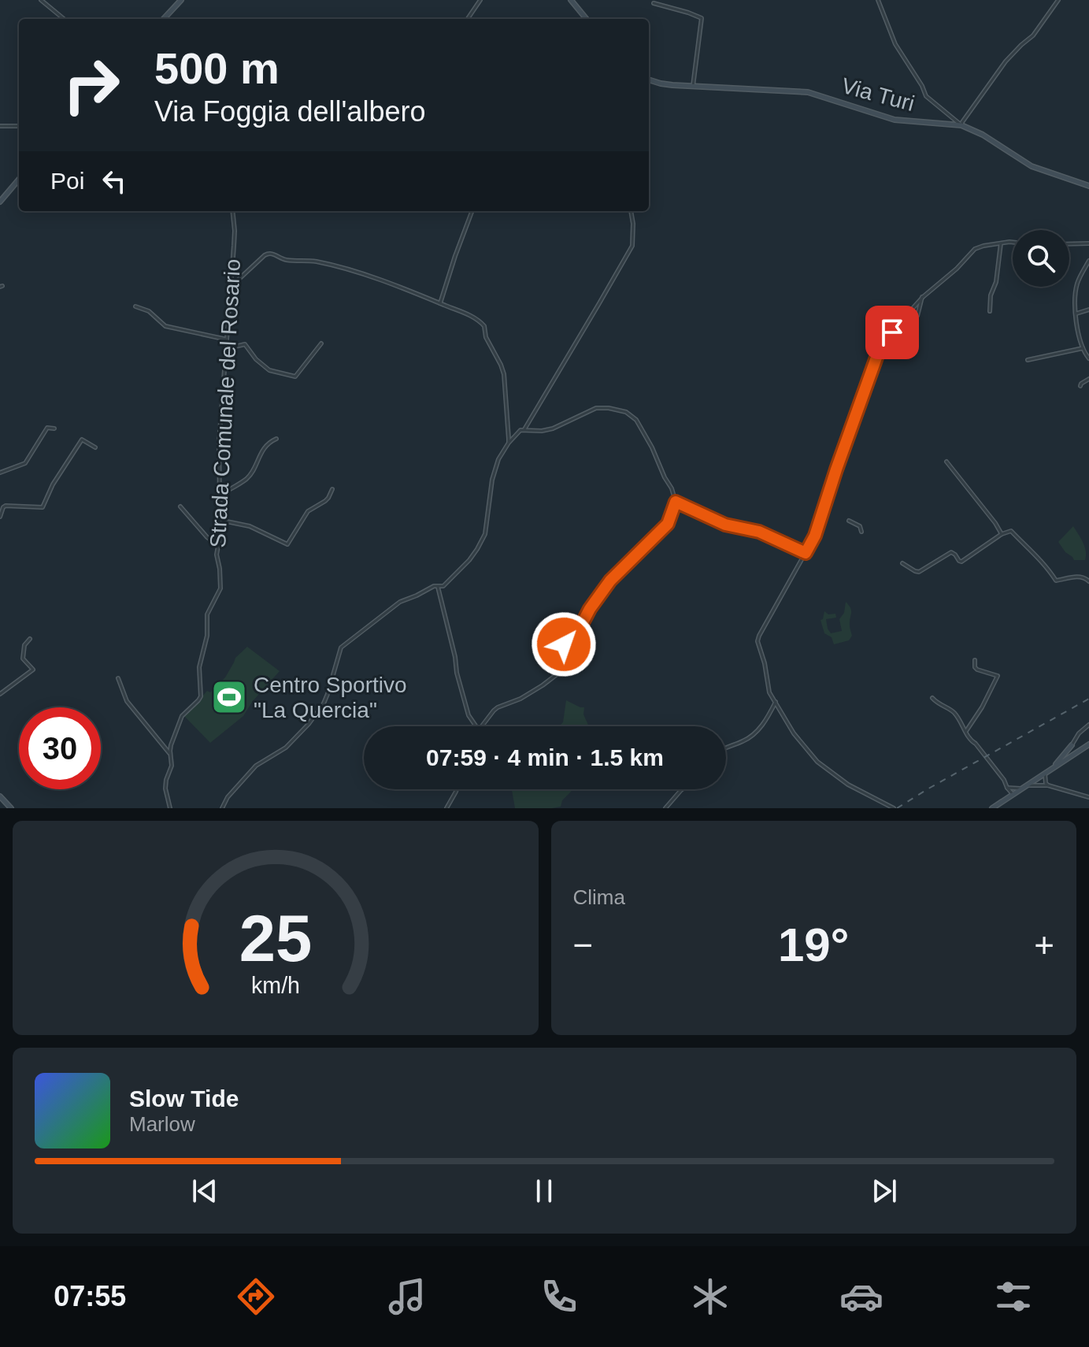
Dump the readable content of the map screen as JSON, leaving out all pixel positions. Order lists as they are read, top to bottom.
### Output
{
  "streets": {
    "main road": ["Via Turi"],
    "street": ["Strada Comunale del Rosario"]
  },
  "places": {
    "sports": ["Centro Sportivo \"La Quercia\""]
  },
  "page": {
    "turn": ["500 m", "Via Foggia dell'albero"],
    "then": "Poi",
    "limit": "30",
    "trip": "07:59 · 4 min · 1.5 km",
    "tile": "Clima",
    "heat": ["−", "19°", "+"],
    "song": ["Slow Tide", "Marlow"],
    "tabs": "07:55",
    "gauge": ["25", "km/h"]
  }
}
